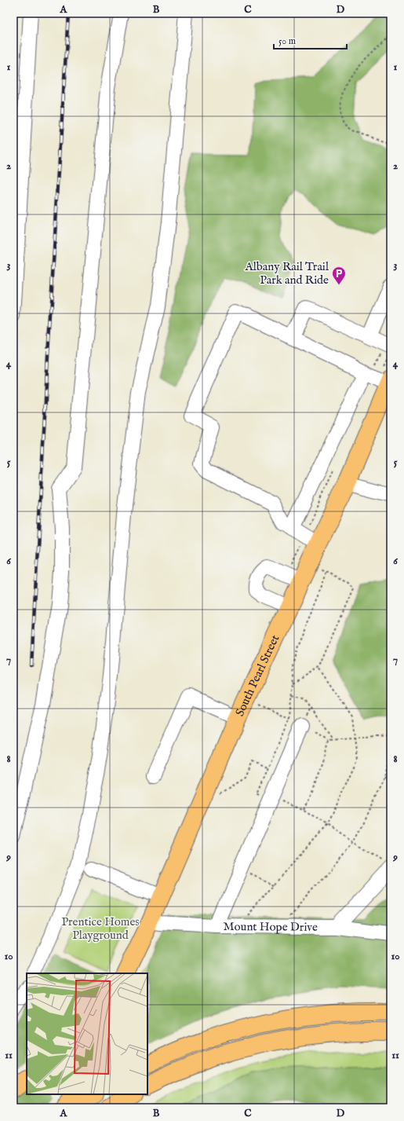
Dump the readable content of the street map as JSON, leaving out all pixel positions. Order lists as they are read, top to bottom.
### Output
{
  "streets": {
    "main road": ["South Pearl Street"],
    "street": ["Mount Hope Drive"]
  },
  "crossings": [
    ["South Pearl Street", "Mount Hope Drive"]
  ],
  "parks": ["Prentice Homes Playground"],
  "places": {
    "parking": ["Albany Rail Trail Park and Ride"]
  },
  "scale_bar": "50 m",
  "grid": {
    "columns": [
      "A",
      "B",
      "C",
      "D"
    ],
    "rows": [
      "1",
      "2",
      "3",
      "4",
      "5",
      "6",
      "7",
      "8",
      "9",
      "10",
      "11"
    ]
  }
}
